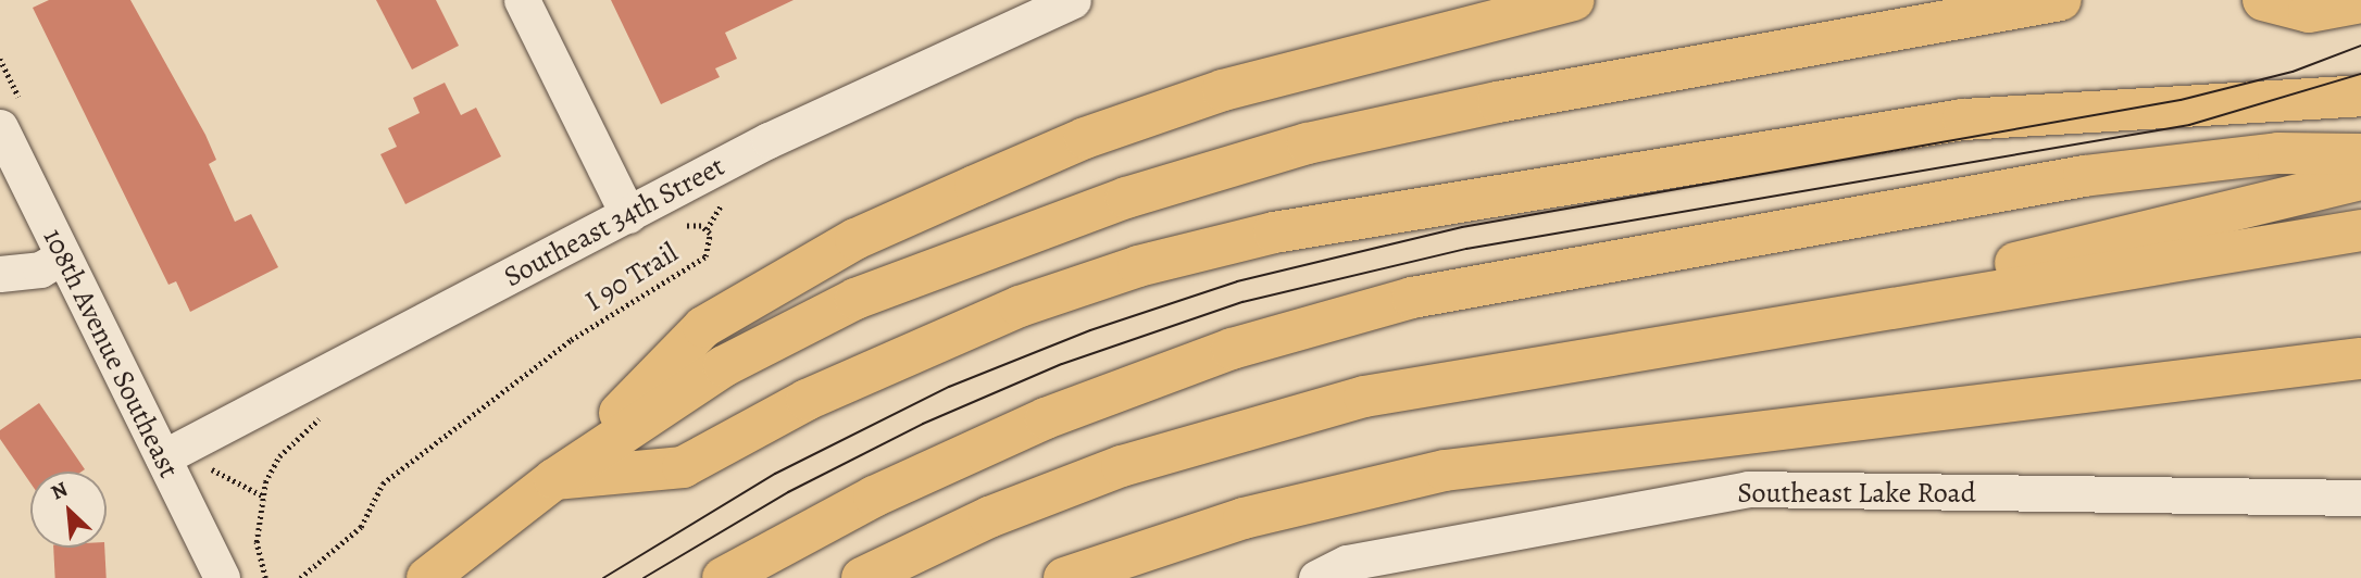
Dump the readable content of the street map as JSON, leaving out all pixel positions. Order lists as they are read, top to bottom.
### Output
{
  "streets": {
    "street": ["Southeast 34th Street", "108th Avenue Southeast", "Southeast Lake Road"],
    "path": ["I 90 Trail"]
  },
  "crossings": [
    ["Southeast 34th Street", "108th Avenue Southeast"]
  ],
  "north": "top left"
}
